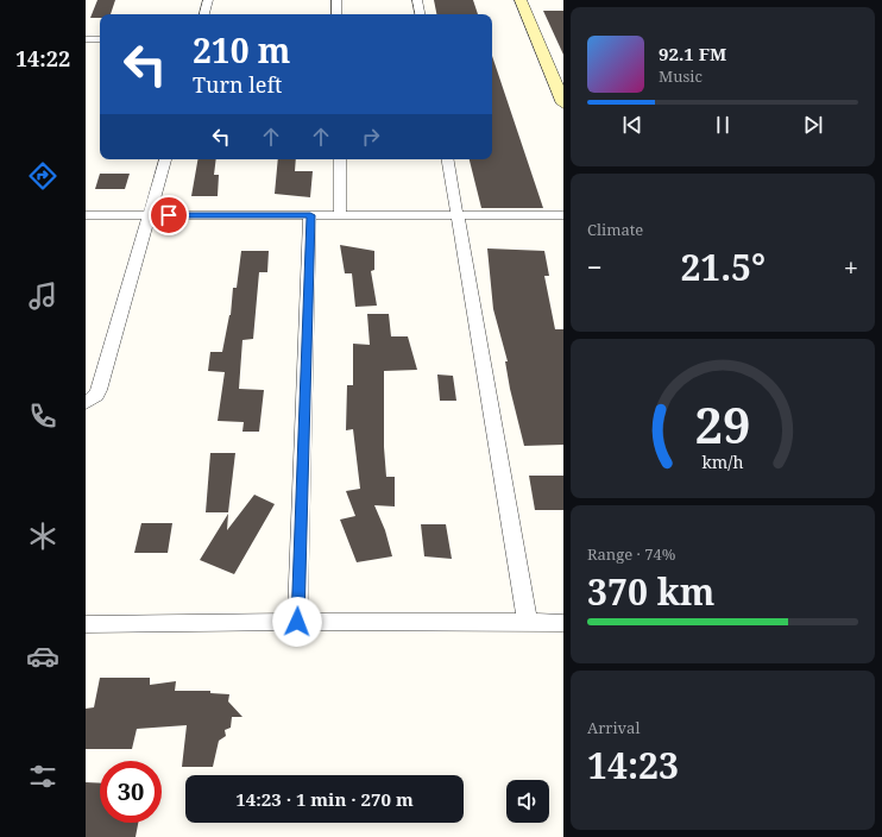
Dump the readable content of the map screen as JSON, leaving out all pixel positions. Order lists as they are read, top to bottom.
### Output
{
  "page": {
    "tabs": "14:22",
    "turn": ["210 m", "Turn left"],
    "song": ["92.1 FM", "Music"],
    "tile": [
      "Climate",
      ["Range · 74%", "370 km"],
      ["Arrival", "14:23"]
    ],
    "heat": ["−", "21.5°", "+"],
    "limit": "30",
    "trip": "14:23 · 1 min · 270 m",
    "gauge": ["29", "km/h"]
  }
}
